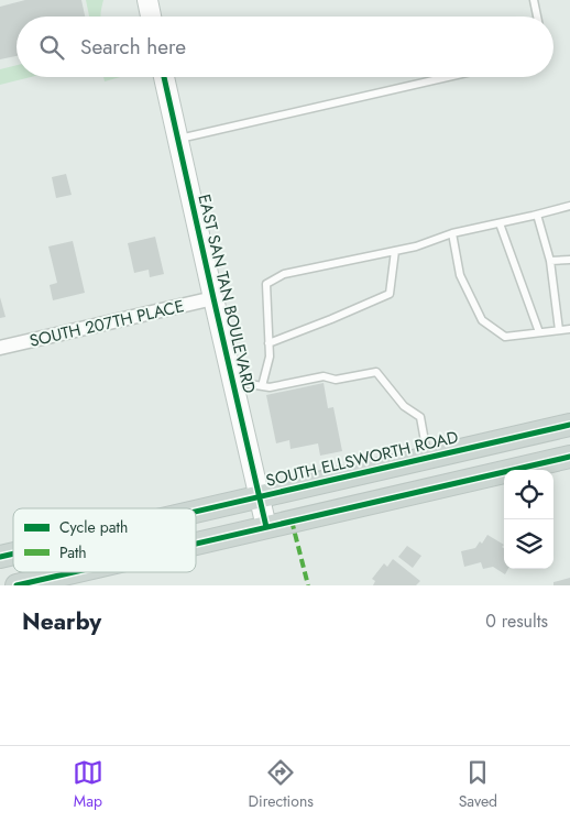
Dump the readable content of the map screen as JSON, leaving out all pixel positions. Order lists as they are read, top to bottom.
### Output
{
  "streets": {
    "main road": ["SOUTH ELLSWORTH ROAD"],
    "street": ["EAST SAN TAN BOULEVARD", "SOUTH 207TH PLACE"]
  },
  "crossings": [
    ["EAST SAN TAN BOULEVARD", "SOUTH 207TH PLACE"],
    ["EAST SAN TAN BOULEVARD", "SOUTH ELLSWORTH ROAD"]
  ],
  "legend": ["Cycle path", "Path"],
  "page": {
    "search": "Search here",
    "heading": ["Nearby", "0 results"],
    "nav": ["Map", "Directions", "Saved"]
  }
}
